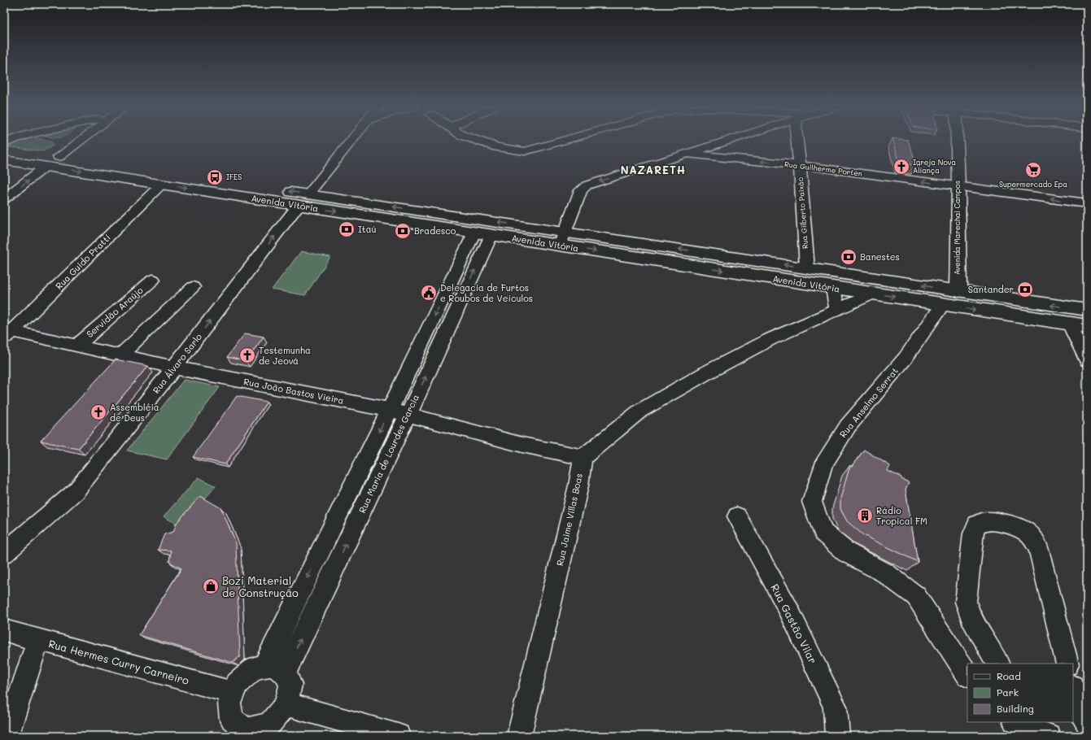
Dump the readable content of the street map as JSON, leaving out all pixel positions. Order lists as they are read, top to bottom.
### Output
{
  "streets": {
    "main road": ["Avenida Vitória", "Avenida Marechal Campos"],
    "street": [
      "Rua Guilherme Porten",
      "Rua Gilberto Paixão",
      "Rua Guido Pratti",
      "Servidão Araújo",
      "Rua Álvaro Sarlo",
      "Rua João Bastos Vieira",
      "Rua Anselmo Serrat",
      "Rua Maria de Lourdes Garcia",
      "Rua Jaime Villas Boas",
      "Rua Gastão Vilar",
      "Rua Hermes Curry Carneiro"
    ]
  },
  "crossings": [
    ["Rua Guilherme Porten", "Rua Gilberto Paixão"],
    ["Rua Guilherme Porten", "Avenida Marechal Campos"],
    ["Avenida Vitória", "Rua Gilberto Paixão"],
    ["Avenida Vitória", "Avenida Marechal Campos"],
    ["Avenida Vitória", "Rua Guido Pratti"],
    ["Avenida Vitória", "Rua Álvaro Sarlo"],
    ["Avenida Vitória", "Rua Anselmo Serrat"],
    ["Avenida Vitória", "Rua Maria de Lourdes Garcia"],
    ["Rua Guido Pratti", "Rua João Bastos Vieira"],
    ["Servidão Araújo", "Rua João Bastos Vieira"],
    ["Rua Álvaro Sarlo", "Rua João Bastos Vieira"],
    ["Rua João Bastos Vieira", "Rua Maria de Lourdes Garcia"],
    ["Rua João Bastos Vieira", "Rua Jaime Villas Boas"],
    ["Rua Maria de Lourdes Garcia", "Rua Hermes Curry Carneiro"]
  ],
  "one_way": ["Rua Guilherme Porten"],
  "districts": ["NAZARETH"],
  "places": {
    "church": ["Igreja Nova Aliança", "Testemunha de Jeová", "Assembléia de Deus"],
    "supermarket": ["Supermercado Epa"],
    "bus stop": ["IFES"],
    "bank": [
      "Itaú",
      "Bradesco",
      "Banestes",
      "Santander"
    ],
    "public building": ["Delegacia de Furtos e Roubos de Veículos"],
    "building": ["Rádio Tropical FM"],
    "shop": ["Bozi Material de Construção"]
  },
  "legend": ["Road", "Park", "Building"]
}
